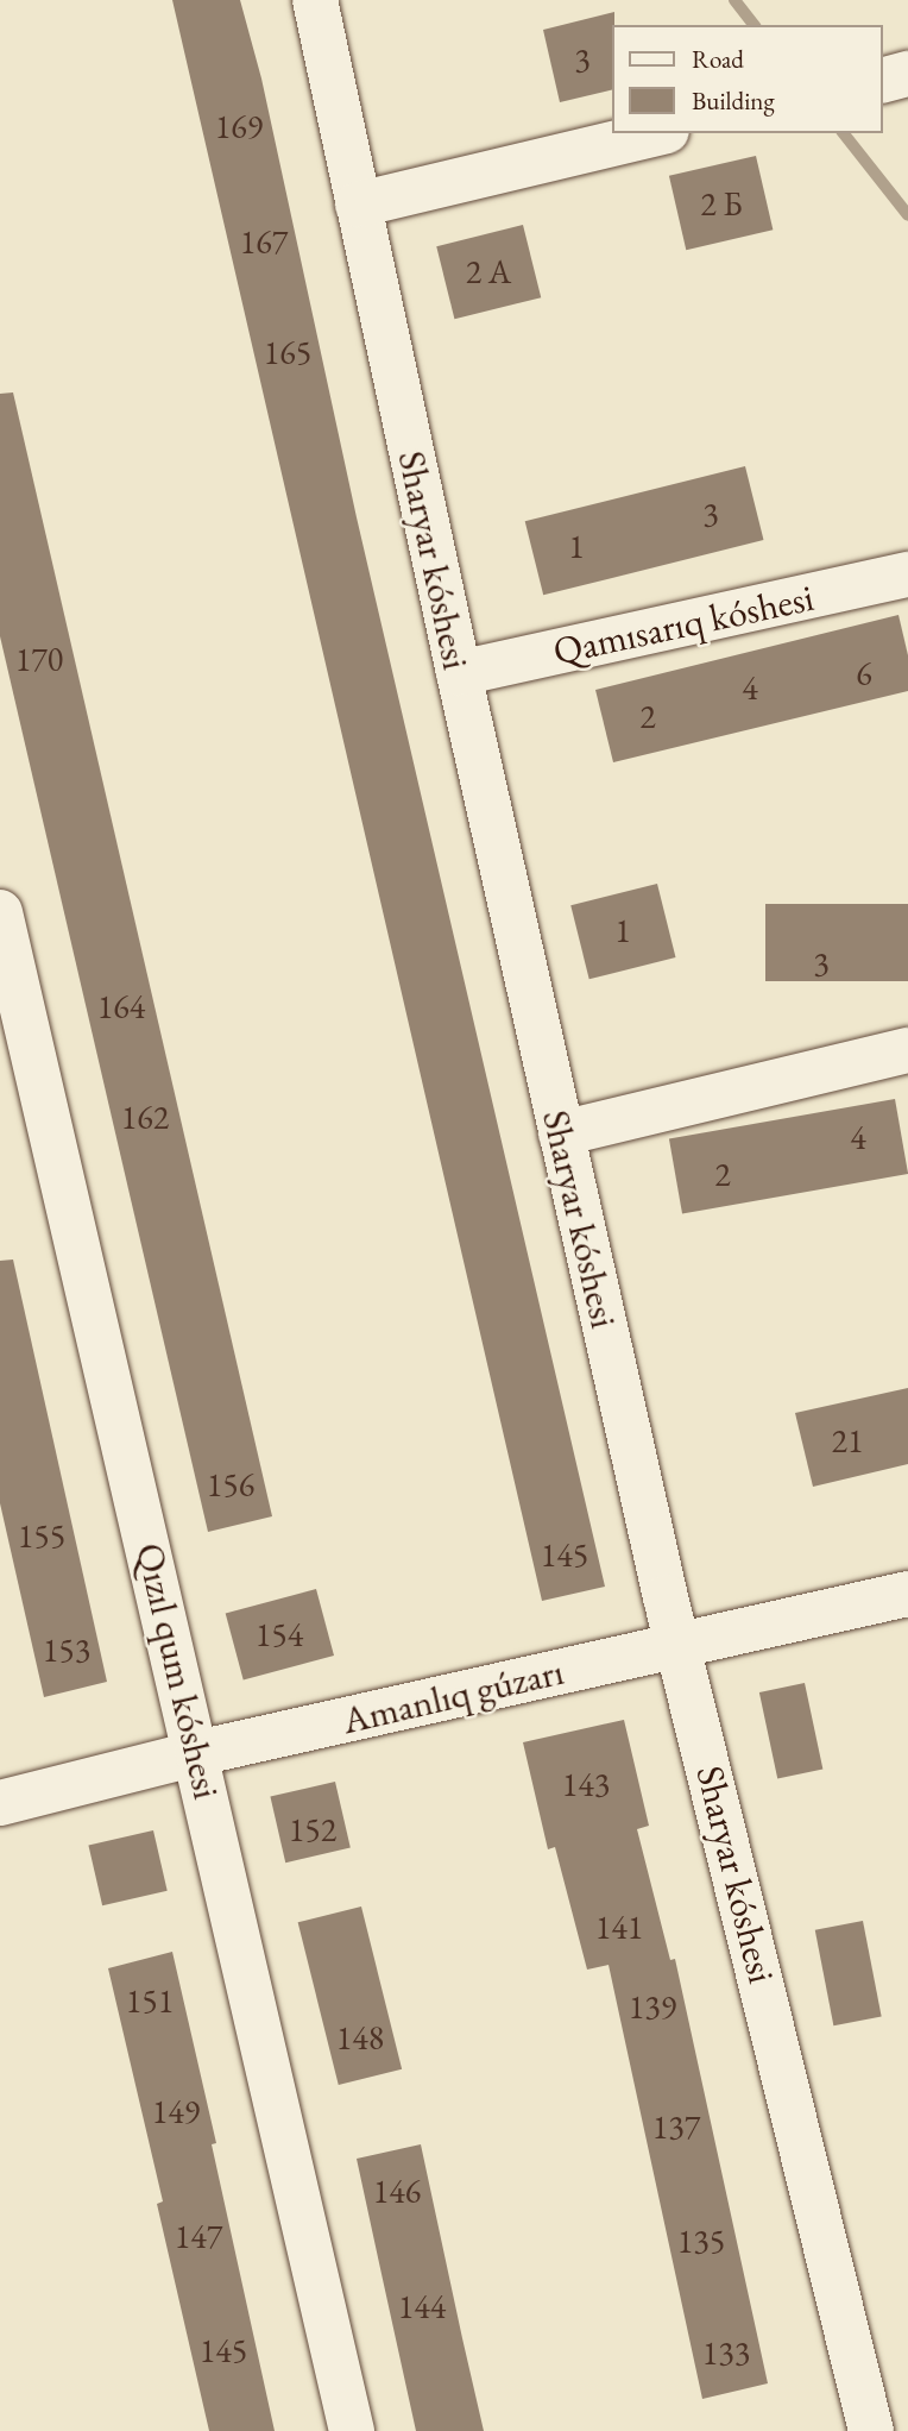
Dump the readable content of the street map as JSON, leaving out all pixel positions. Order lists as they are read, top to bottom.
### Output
{
  "streets": {
    "street": [
      "Sharyar kóshesi",
      "Qamısarıq kóshesi",
      "Qızıl qum kóshesi",
      "Amanlıq gúzarı"
    ]
  },
  "crossings": [
    ["Sharyar kóshesi", "Qamısarıq kóshesi"],
    ["Sharyar kóshesi", "Amanlıq gúzarı"],
    ["Qızıl qum kóshesi", "Amanlıq gúzarı"]
  ],
  "house_numbers": [
    "3",
    "169",
    "2 Б",
    "167",
    "2 А",
    "165",
    "3",
    "1",
    "170",
    "6",
    "4",
    "2",
    "1",
    "3",
    "164",
    "162",
    "4",
    "2",
    "21",
    "156",
    "155",
    "145",
    "154",
    "153",
    "143",
    "152",
    "141",
    "151",
    "139",
    "148",
    "149",
    "137",
    "146",
    "147",
    "135",
    "144",
    "145",
    "133"
  ],
  "legend": ["Road", "Building"]
}
